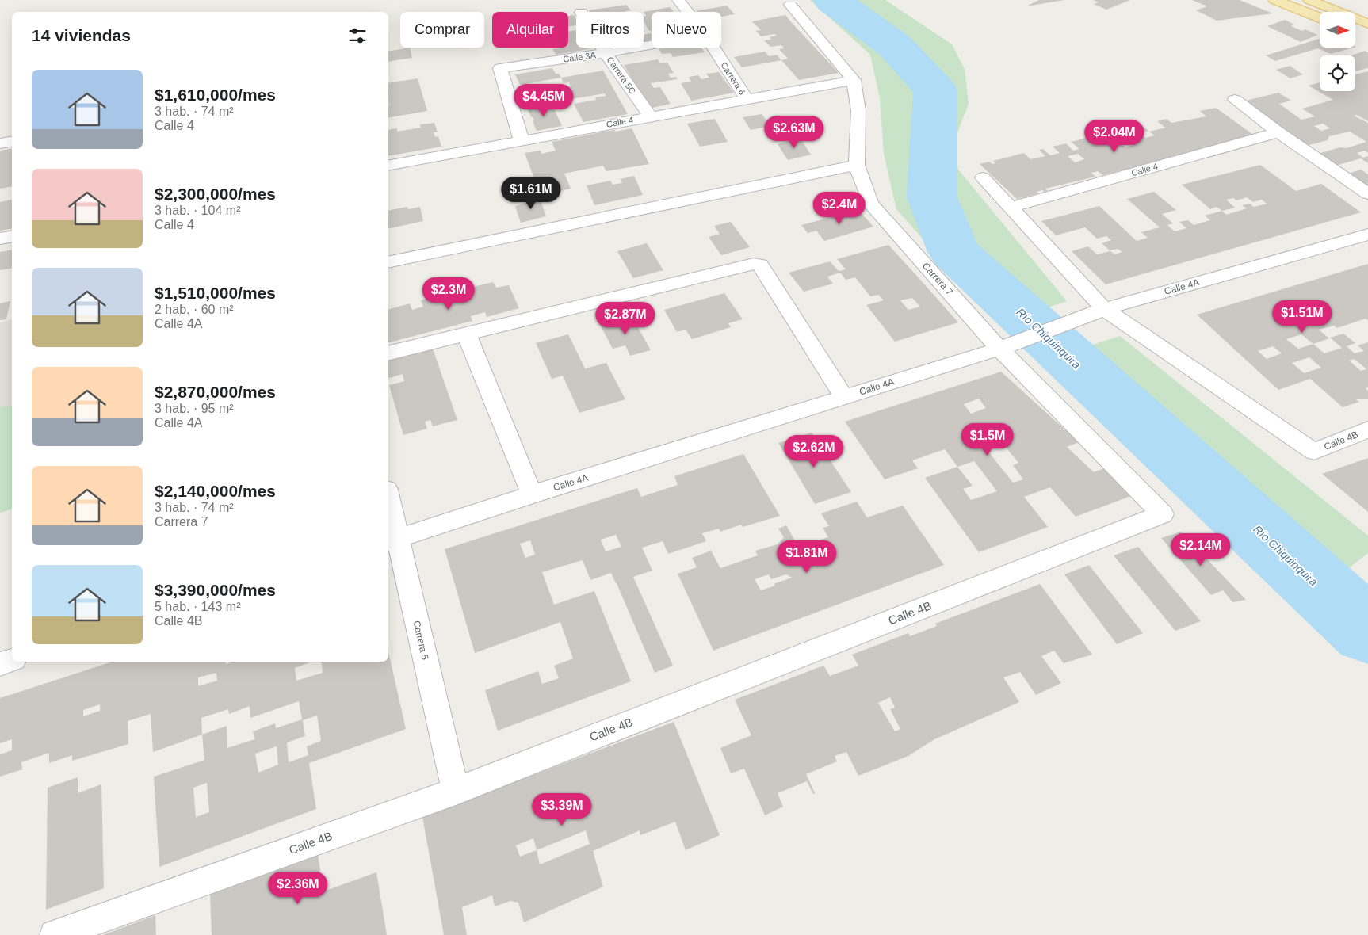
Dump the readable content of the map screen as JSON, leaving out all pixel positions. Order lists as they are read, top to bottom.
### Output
{
  "streets": {
    "street": [
      "Calle 3A",
      "Carrera 5C",
      "Carrera 6",
      "Calle 4",
      "Carrera 7",
      "Calle 4A",
      "Calle 4B",
      "Carrera 5"
    ]
  },
  "crossings": [
    ["Calle 3A", "Carrera 5C"],
    ["Calle 3A", "Calle 4"],
    ["Carrera 5C", "Calle 4"],
    ["Carrera 6", "Calle 4"],
    ["Calle 4", "Carrera 7"],
    ["Carrera 7", "Calle 4A"],
    ["Carrera 7", "Calle 4B"],
    ["Calle 4A", "Calle 4B"],
    ["Calle 4A", "Carrera 5"],
    ["Calle 4B", "Carrera 5"]
  ],
  "water": ["Río Chiquinquira"],
  "north": "right",
  "page": {
    "chip": [
      "Comprar",
      "Alquilar",
      "Filtros",
      "Nuevo"
    ],
    "heading": "14 viviendas",
    "list": [
      {
        "name": "$1,610,000/mes",
        "note": "3 hab. · 74 m² · Calle 4"
      },
      {
        "name": "$2,300,000/mes",
        "note": "3 hab. · 104 m² · Calle 4"
      },
      {
        "name": "$1,510,000/mes",
        "note": "2 hab. · 60 m² · Calle 4A"
      },
      {
        "name": "$2,870,000/mes",
        "note": "3 hab. · 95 m² · Calle 4A"
      },
      {
        "name": "$2,140,000/mes",
        "note": "3 hab. · 74 m² · Carrera 7"
      },
      {
        "name": "$3,390,000/mes",
        "note": "5 hab. · 143 m² · Calle 4B"
      }
    ],
    "price": [
      "$4.45M",
      "$2.63M",
      "$2.04M",
      "$1.61M",
      "$2.4M",
      "$2.3M",
      "$1.51M",
      "$2.87M",
      "$1.5M",
      "$2.62M",
      "$2.14M",
      "$1.81M",
      "$3.39M",
      "$2.36M"
    ]
  }
}
